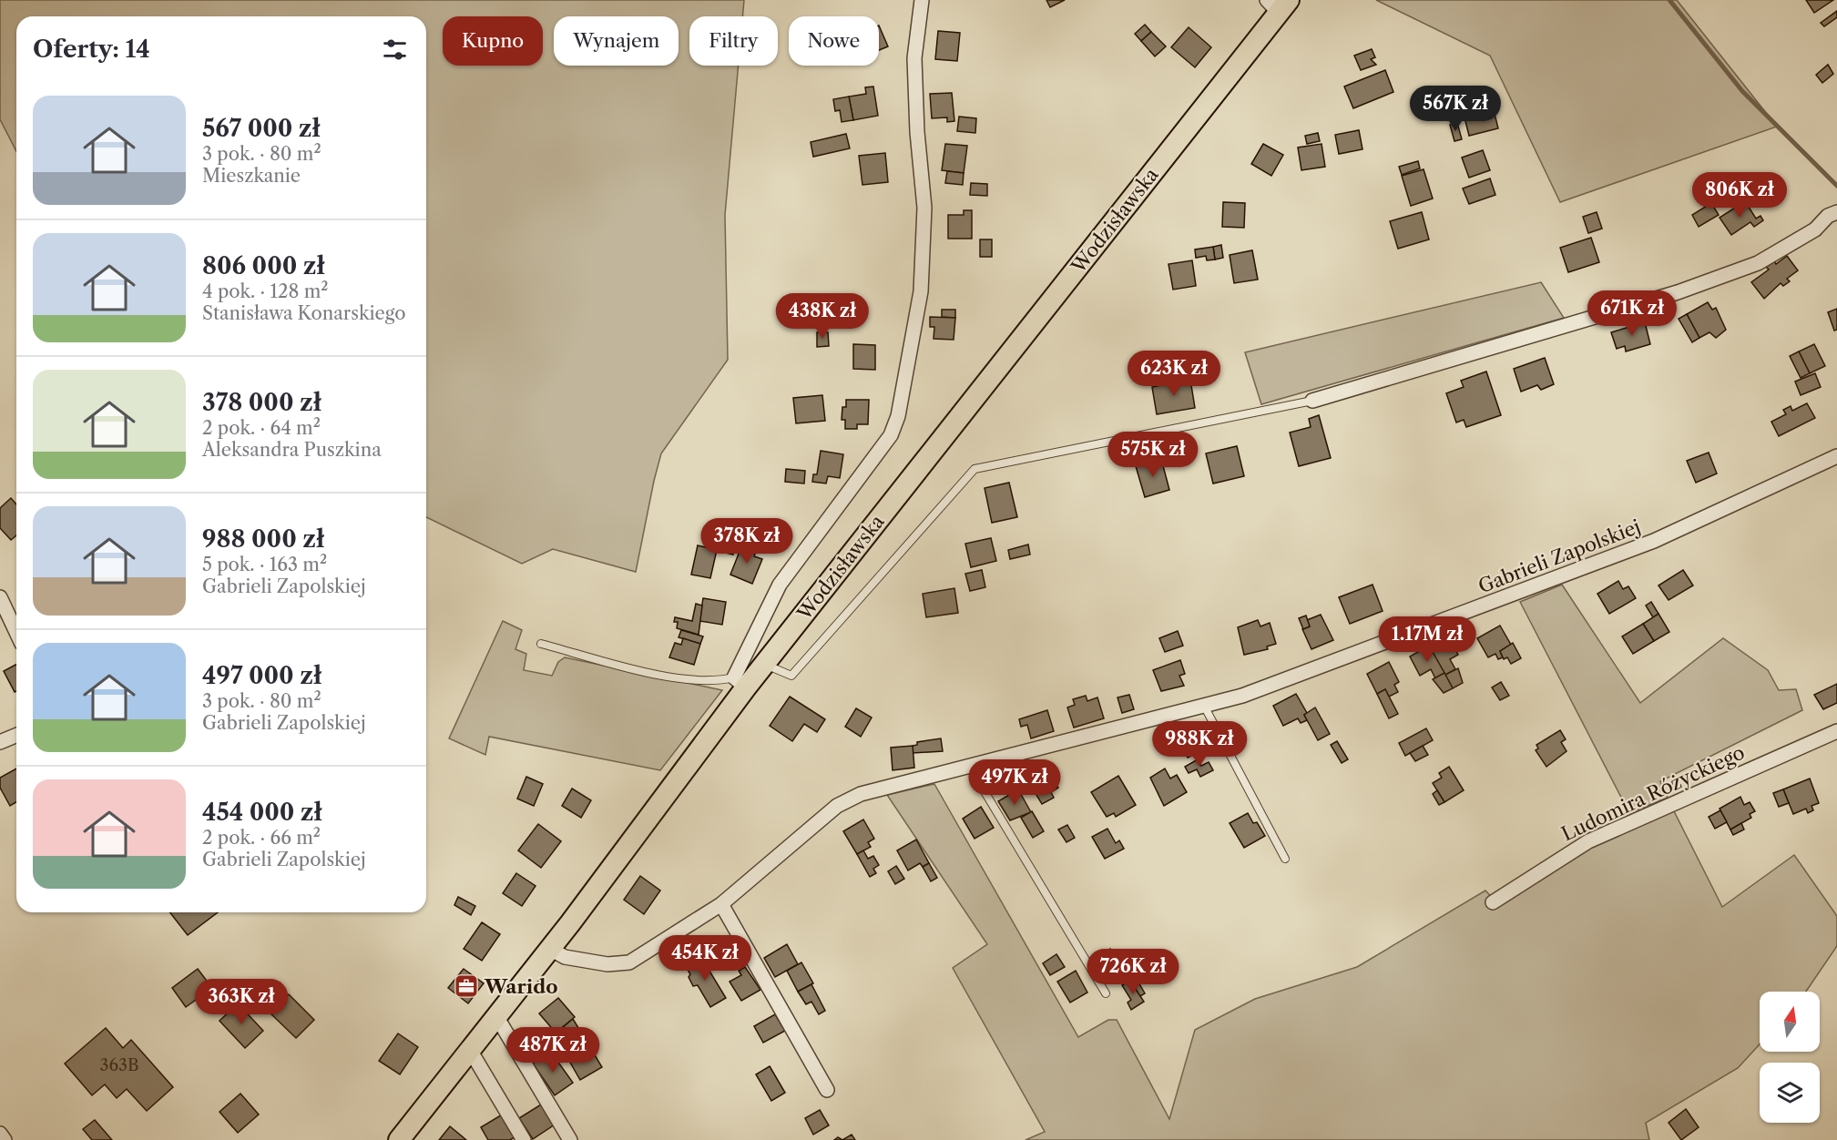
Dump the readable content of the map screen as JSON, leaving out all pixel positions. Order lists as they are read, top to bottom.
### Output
{
  "streets": {
    "main road": ["Wodzisławska"],
    "street": ["Gabrieli Zapolskiej", "Ludomira Różyckiego"]
  },
  "crossings": [
    ["Wodzisławska", "Gabrieli Zapolskiej"]
  ],
  "places": {
    "office": ["Warido"]
  },
  "house_numbers": ["363B"],
  "north": "top",
  "page": {
    "chip": [
      "Kupno",
      "Wynajem",
      "Filtry",
      "Nowe"
    ],
    "heading": "Oferty: 14",
    "list": [
      {
        "name": "567 000 zł",
        "note": "3 pok. · 80 m² · Mieszkanie"
      },
      {
        "name": "806 000 zł",
        "note": "4 pok. · 128 m² · Stanisława Konarskiego"
      },
      {
        "name": "378 000 zł",
        "note": "2 pok. · 64 m² · Aleksandra Puszkina"
      },
      {
        "name": "988 000 zł",
        "note": "5 pok. · 163 m² · Gabrieli Zapolskiej"
      },
      {
        "name": "497 000 zł",
        "note": "3 pok. · 80 m² · Gabrieli Zapolskiej"
      },
      {
        "name": "454 000 zł",
        "note": "2 pok. · 66 m² · Gabrieli Zapolskiej"
      }
    ],
    "price": [
      "567K zł",
      "806K zł",
      "671K zł",
      "438K zł",
      "623K zł",
      "575K zł",
      "378K zł",
      "1.17M zł",
      "988K zł",
      "497K zł",
      "454K zł",
      "726K zł",
      "363K zł",
      "487K zł"
    ]
  }
}
